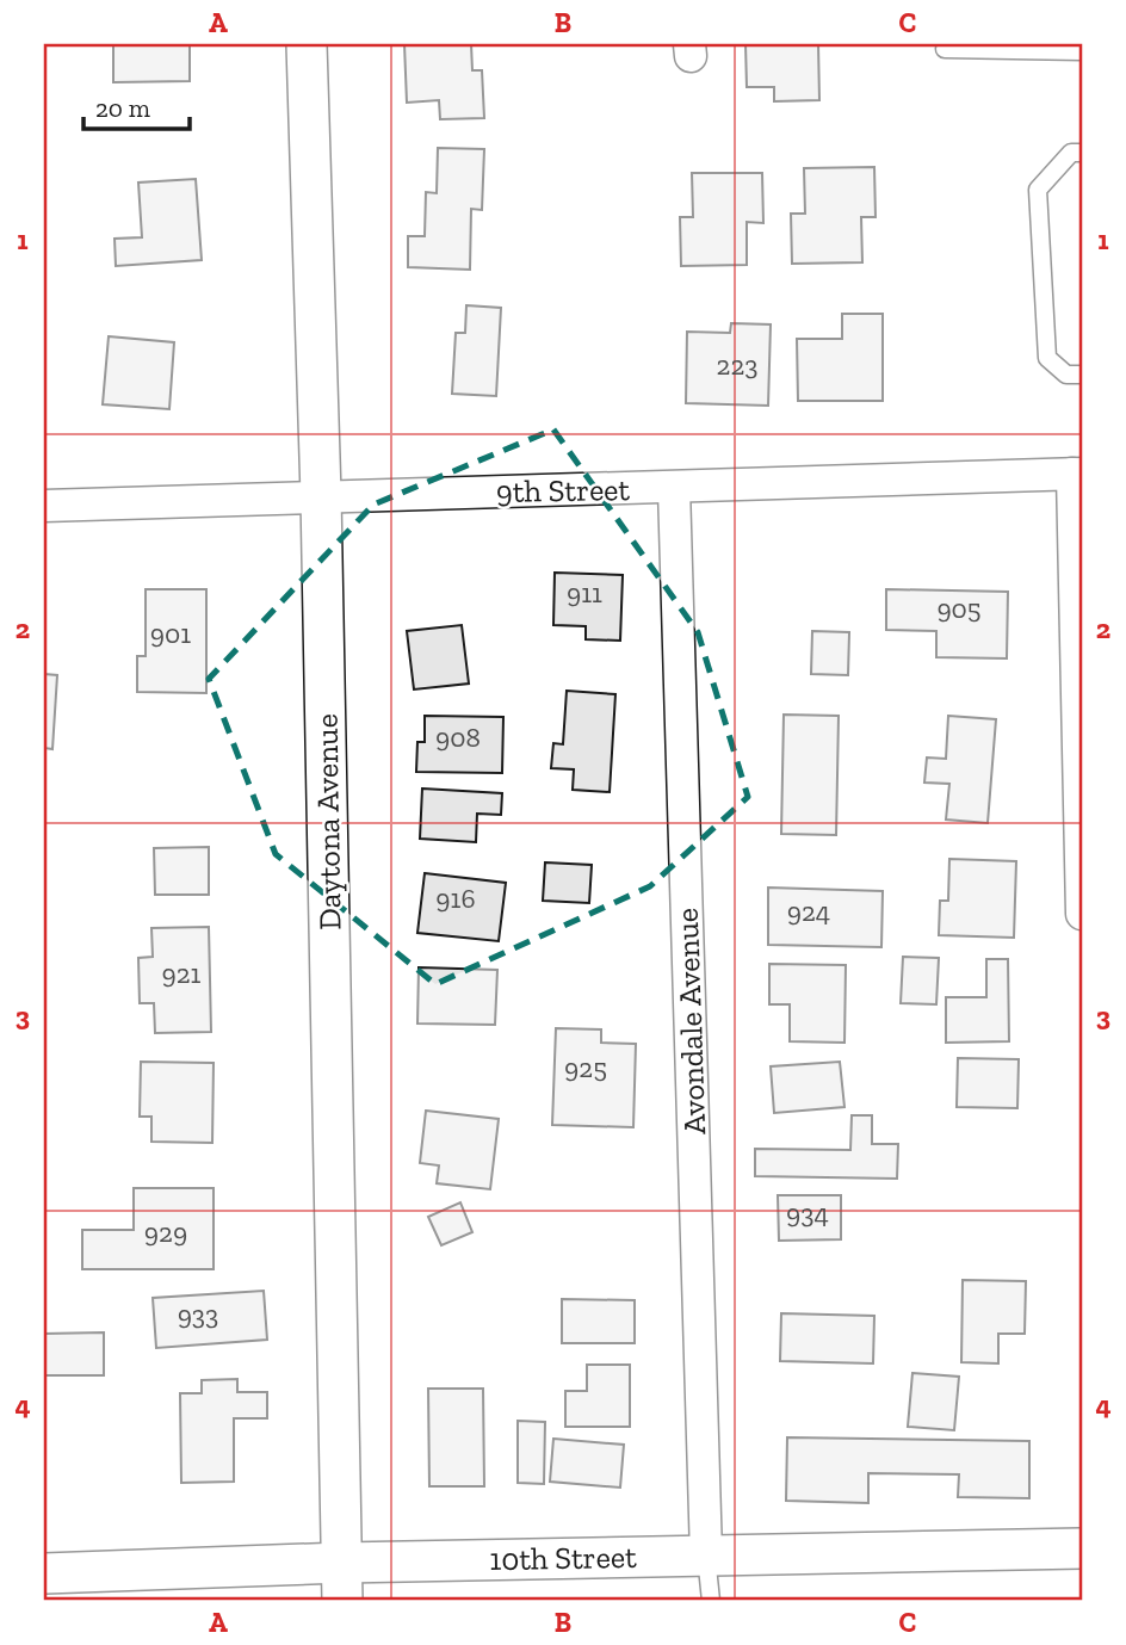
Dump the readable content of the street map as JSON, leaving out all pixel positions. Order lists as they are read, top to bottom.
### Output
{
  "streets": {
    "street": [
      "9th Street",
      "Daytona Avenue",
      "Avondale Avenue",
      "10th Street"
    ]
  },
  "crossings": [
    ["9th Street", "Daytona Avenue"],
    ["9th Street", "Avondale Avenue"],
    ["Daytona Avenue", "10th Street"],
    ["Avondale Avenue", "10th Street"]
  ],
  "house_numbers": [
    "223",
    "911",
    "905",
    "901",
    "908",
    "916",
    "924",
    "921",
    "925",
    "934",
    "929",
    "933"
  ],
  "scale_bar": "20 m",
  "grid": {
    "columns": ["A", "B", "C"],
    "rows": [
      "1",
      "2",
      "3",
      "4"
    ]
  }
}
